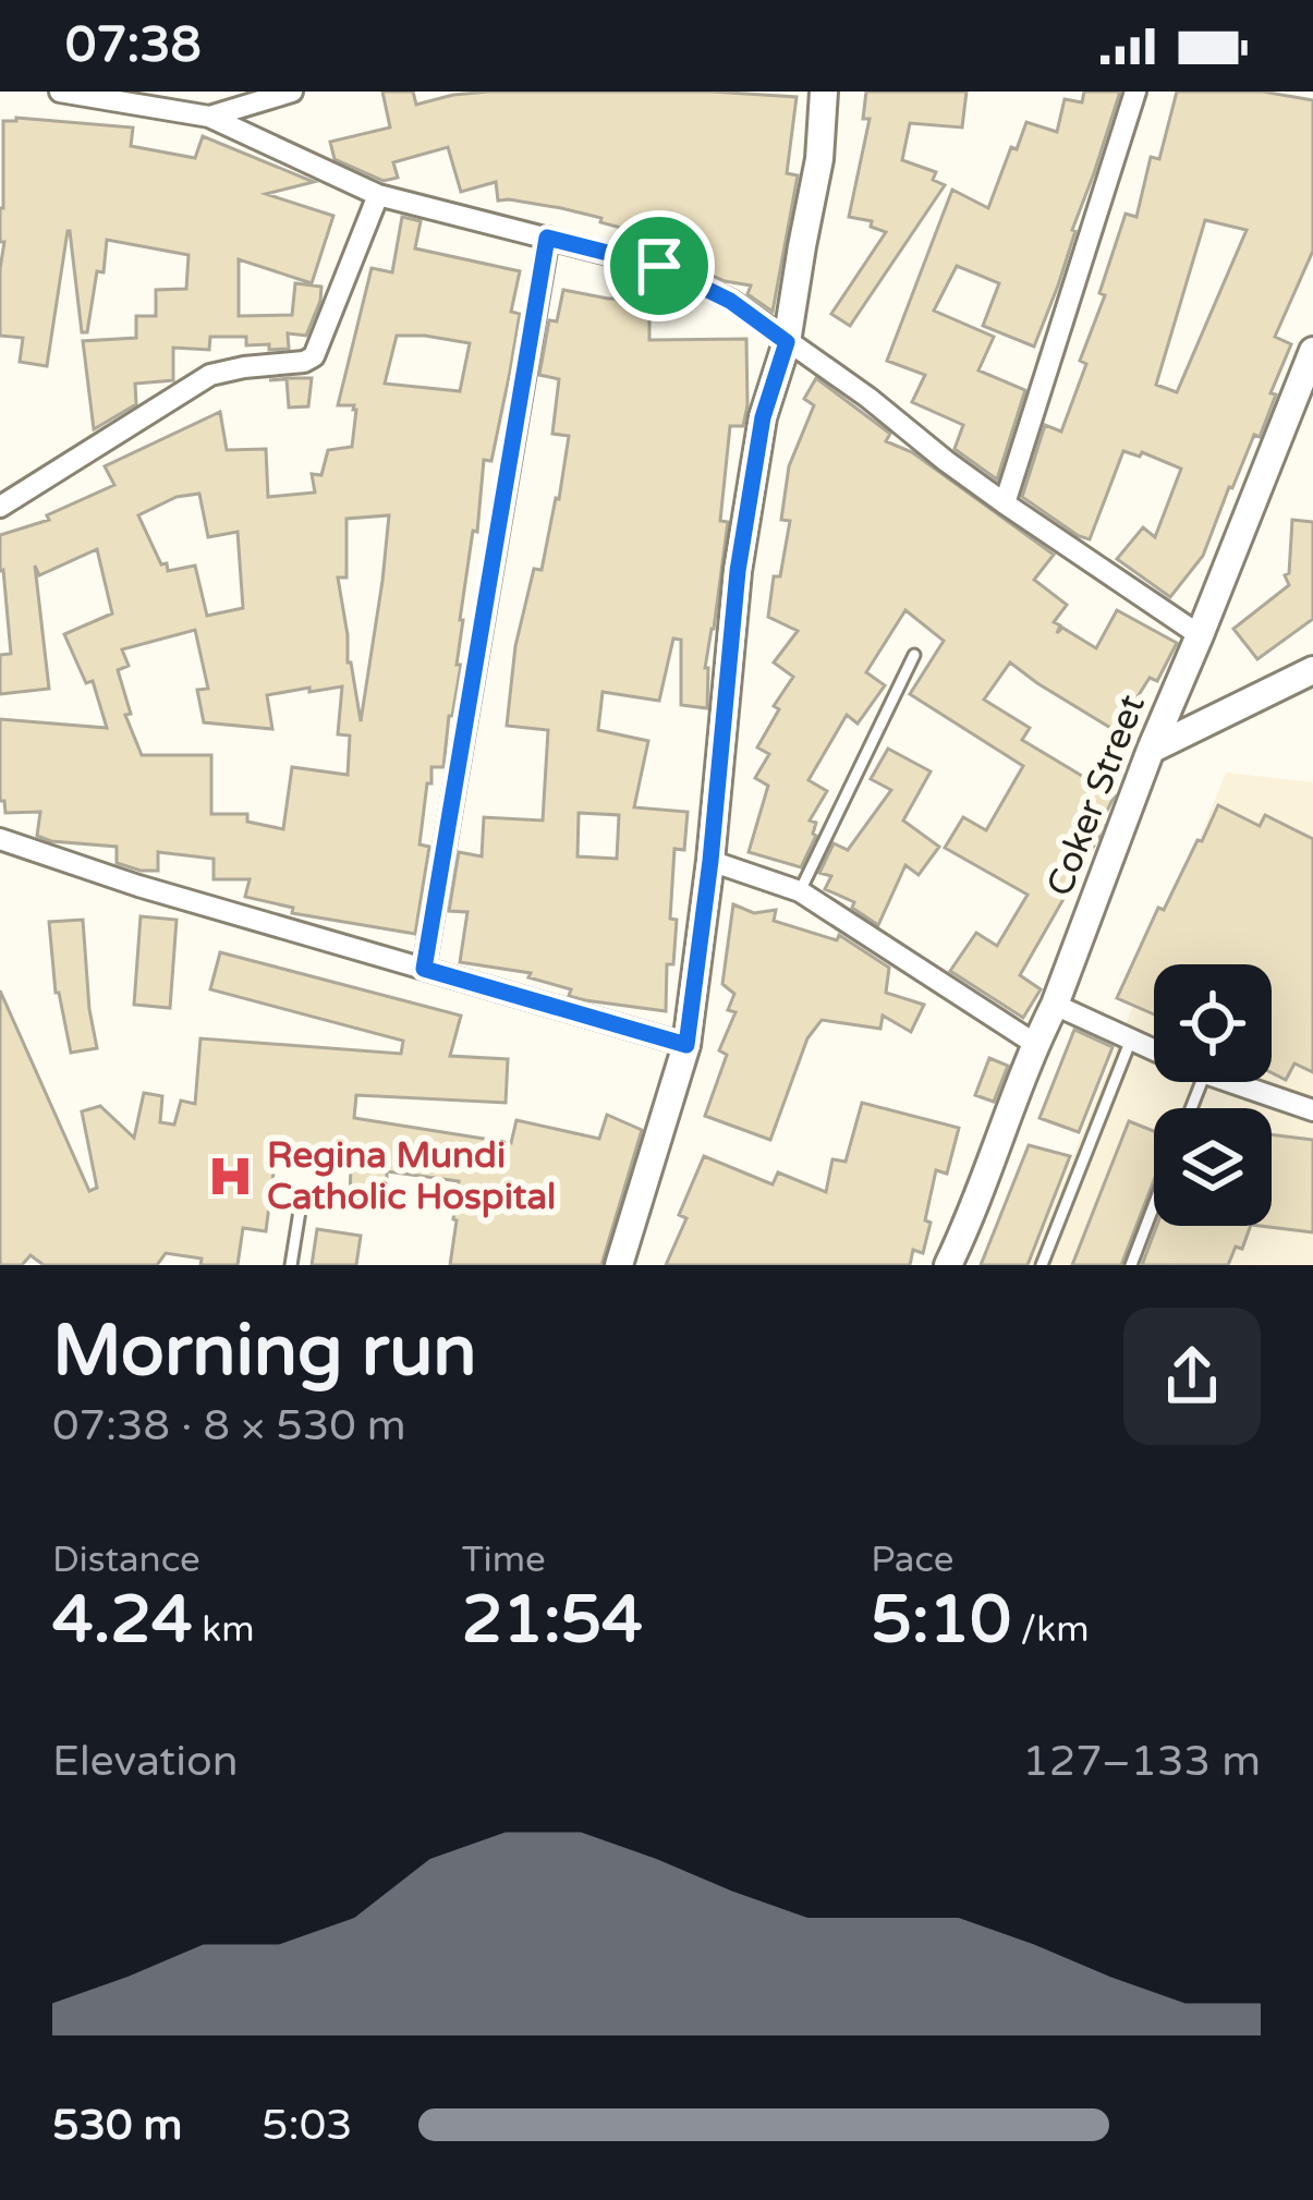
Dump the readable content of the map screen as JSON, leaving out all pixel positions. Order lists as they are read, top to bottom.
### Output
{
  "streets": {
    "street": ["Coker Street"]
  },
  "places": {
    "hospital": ["Regina Mundi Catholic Hospital"]
  },
  "page": {
    "status": "07:38",
    "heading": ["Morning run", "07:38 · 8 × 530 m"],
    "stats": [
      ["Distance", "4.24 km"],
      ["Time", "21:54"],
      ["Pace", "5:10 /km"]
    ],
    "chart": ["Elevation", "127–133 m"],
    "list": [
      {
        "name": "530 m",
        "note": "5:03"
      }
    ]
  }
}
